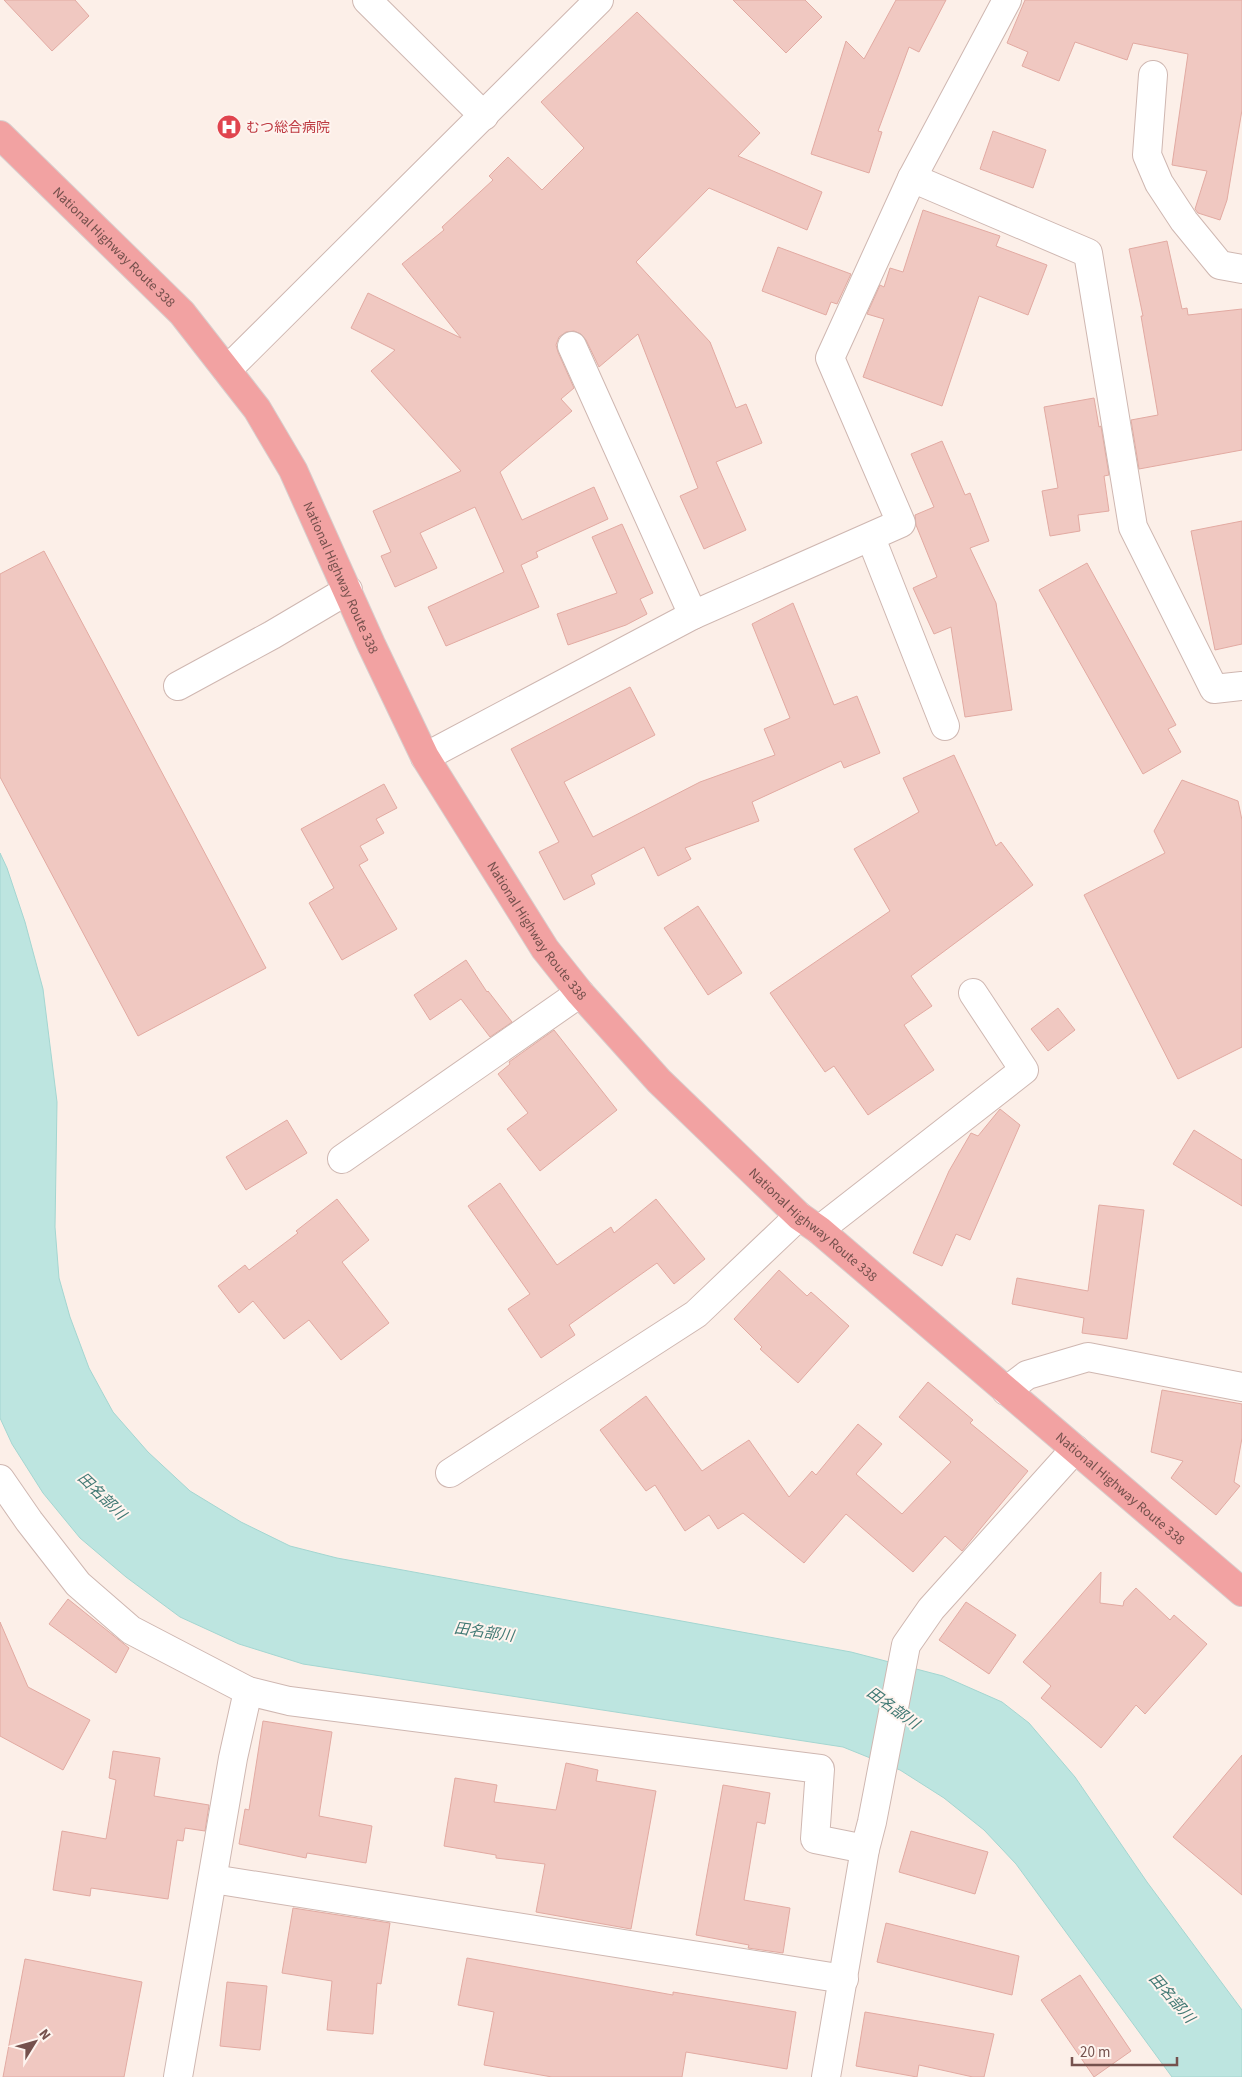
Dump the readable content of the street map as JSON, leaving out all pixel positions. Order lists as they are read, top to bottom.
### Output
{
  "streets": {
    "highway": ["National Highway Route 338"]
  },
  "water": ["田名部川"],
  "places": {
    "hospital": ["むつ総合病院"]
  },
  "scale_bar": "20 m",
  "north": "top right"
}
